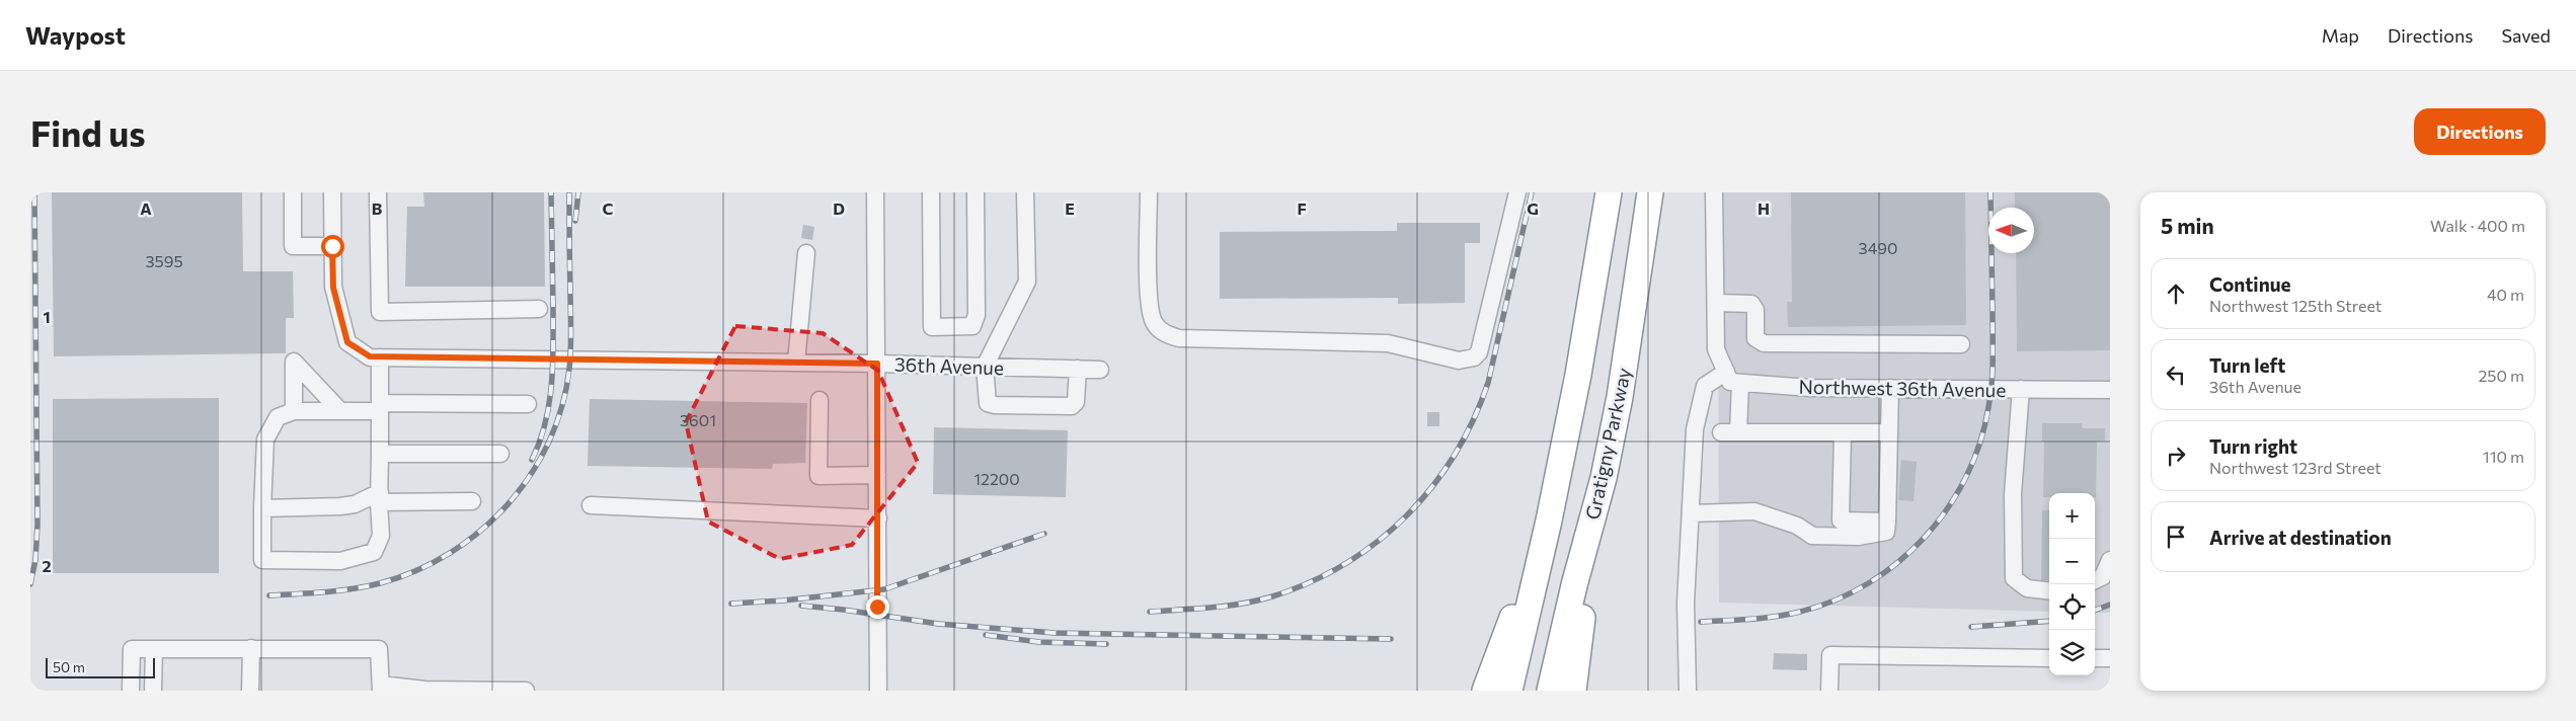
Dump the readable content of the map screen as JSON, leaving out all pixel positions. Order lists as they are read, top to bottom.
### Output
{
  "streets": {
    "highway": ["Gratigny Parkway"],
    "street": ["36th Avenue", "Northwest 36th Avenue"]
  },
  "house_numbers": [
    "3490",
    "3595",
    "3601",
    "12200"
  ],
  "scale_bar": "50 m",
  "north": "left",
  "page": {
    "header": "Waypost",
    "nav": ["Map", "Directions", "Saved"],
    "buttons": "Directions",
    "title": "Find us",
    "heading": ["5 min", "Walk · 400 m"],
    "list": [
      ["Continue", "Northwest 125th Street", "40 m"],
      ["Turn left", "36th Avenue", "250 m"],
      ["Turn right", "Northwest 123rd Street", "110 m"],
      "Arrive at destination"
    ],
    "map_buttons": ["+", "−"],
    "scale": "50 m"
  },
  "grid": {
    "columns": [
      "A",
      "B",
      "C",
      "D",
      "E",
      "F",
      "G",
      "H"
    ],
    "rows": ["1", "2"]
  }
}
